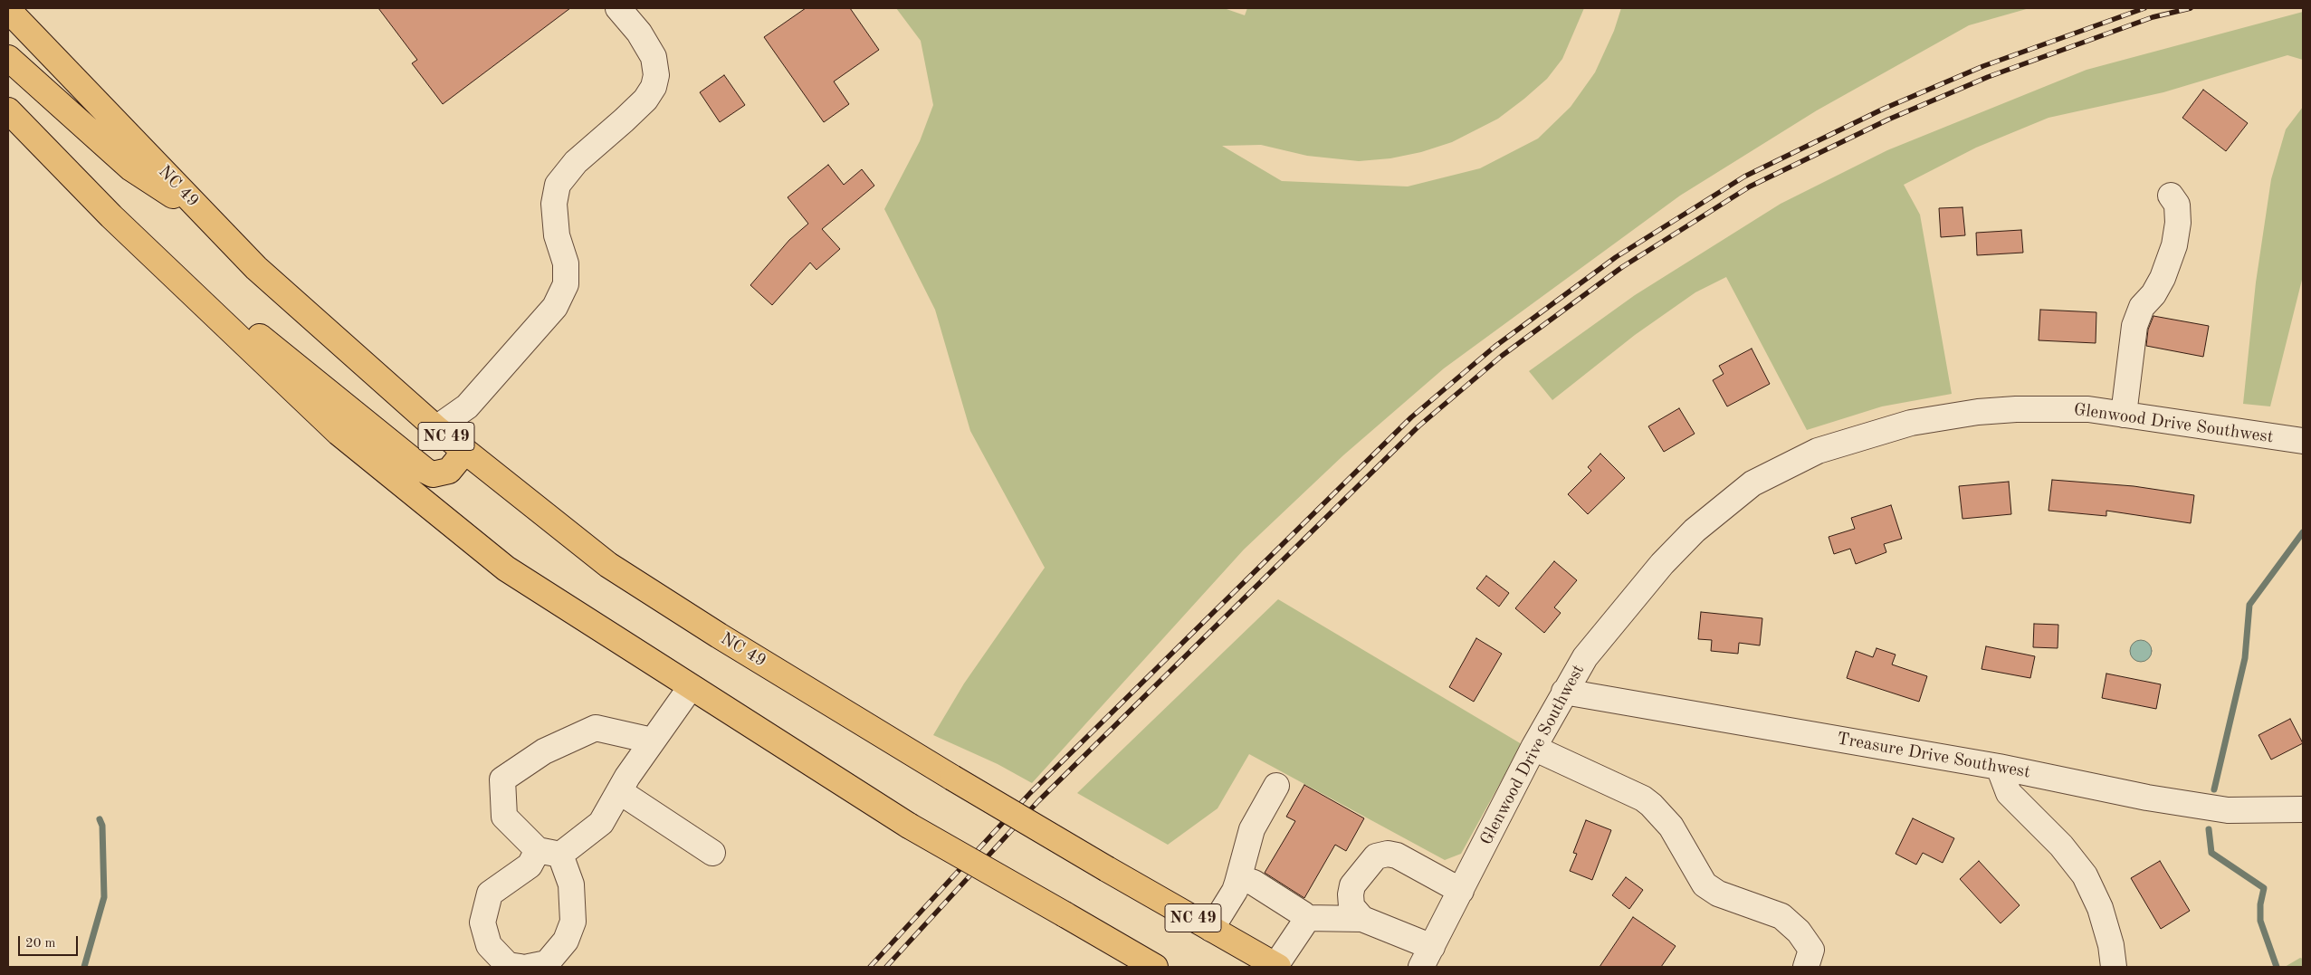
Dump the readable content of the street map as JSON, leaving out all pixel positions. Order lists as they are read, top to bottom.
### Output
{
  "streets": {
    "highway": ["NC 49"],
    "street": ["Glenwood Drive Southwest", "Treasure Drive Southwest"]
  },
  "crossings": [
    ["Glenwood Drive Southwest", "Treasure Drive Southwest"]
  ],
  "scale_bar": "20 m"
}
